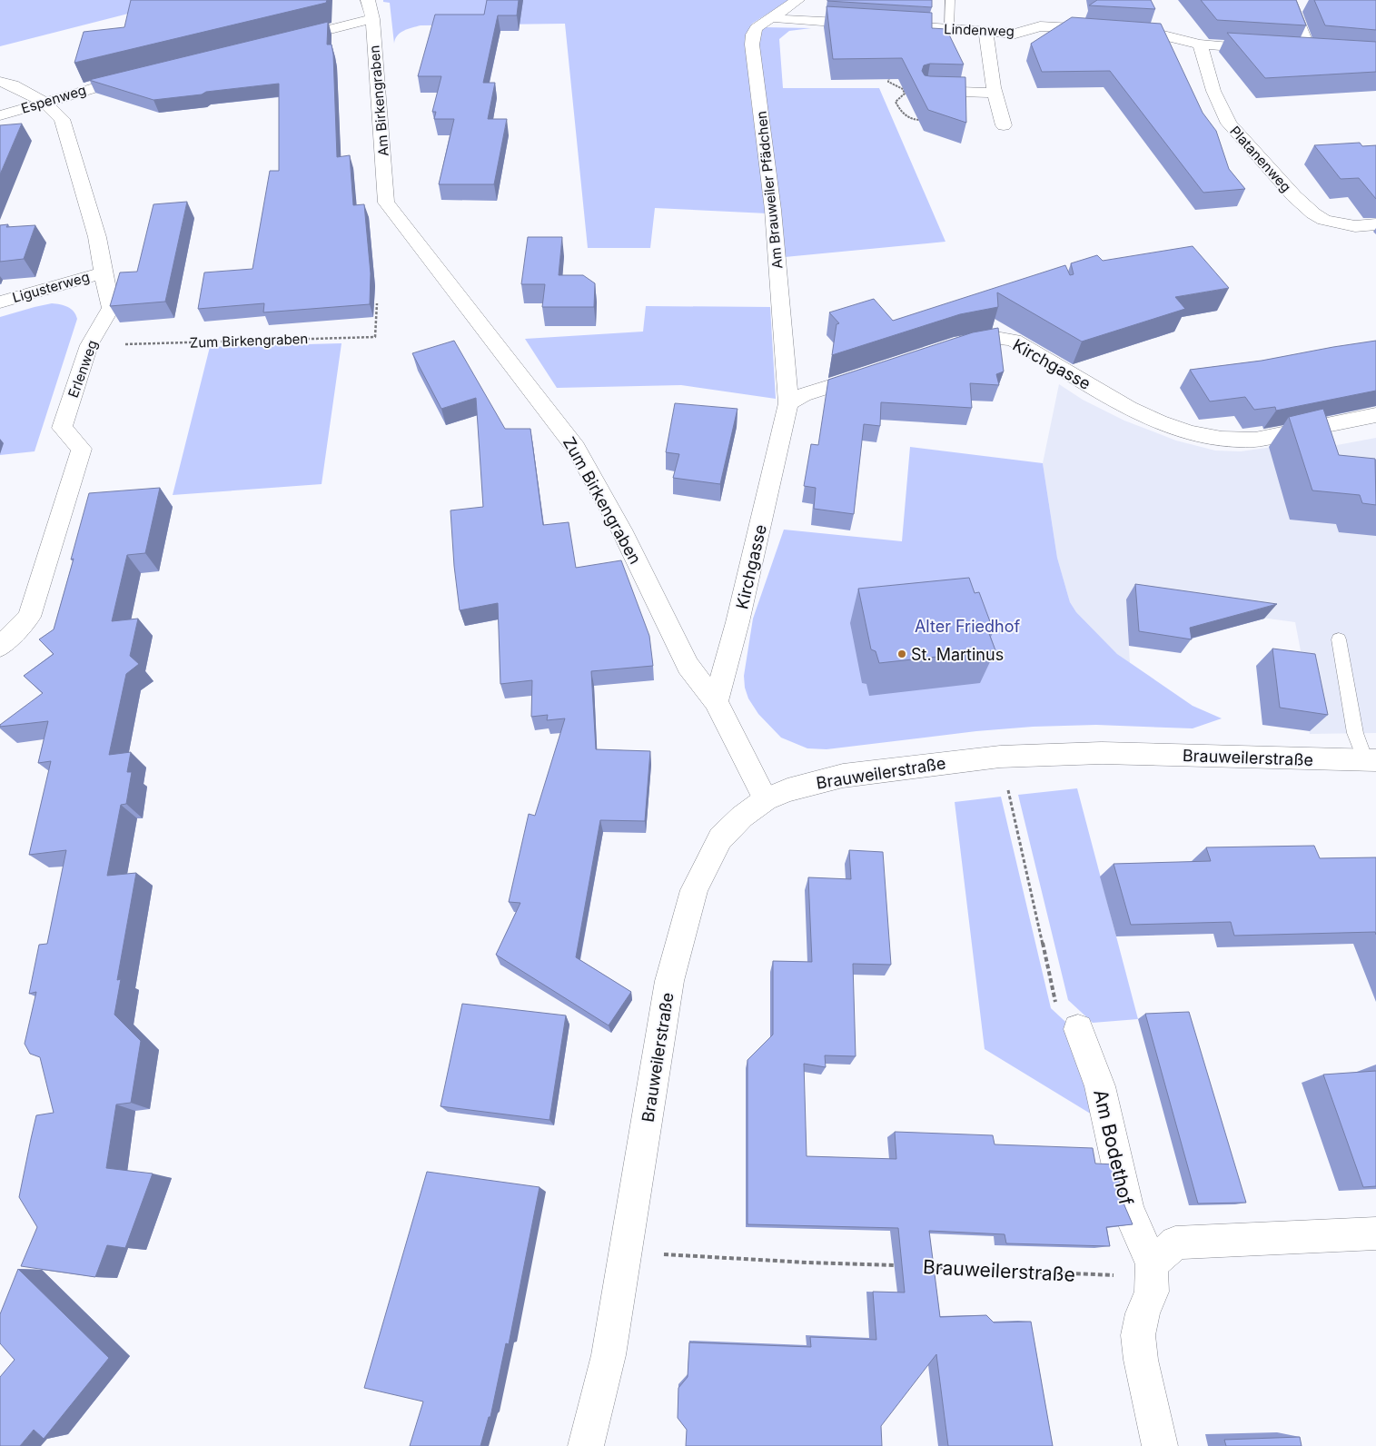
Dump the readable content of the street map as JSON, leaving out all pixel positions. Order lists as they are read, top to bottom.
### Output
{
  "streets": {
    "street": [
      "Lindenweg",
      "Espenweg",
      "Am Birkengraben",
      "Platanenweg",
      "Am Brauweiler Pfädchen",
      "Ligusterweg",
      "Zum Birkengraben",
      "Kirchgasse",
      "Erlenweg",
      "Brauweilerstraße",
      "Am Bodethof"
    ]
  },
  "crossings": [
    ["Lindenweg", "Am Brauweiler Pfädchen"],
    ["Espenweg", "Erlenweg"],
    ["Am Birkengraben", "Zum Birkengraben"],
    ["Am Brauweiler Pfädchen", "Kirchgasse"],
    ["Ligusterweg", "Erlenweg"],
    ["Zum Birkengraben", "Kirchgasse"],
    ["Zum Birkengraben", "Erlenweg"],
    ["Zum Birkengraben", "Brauweilerstraße"],
    ["Brauweilerstraße", "Am Bodethof"]
  ],
  "parks": ["Alter Friedhof"],
  "places": ["St. Martinus"]
}
